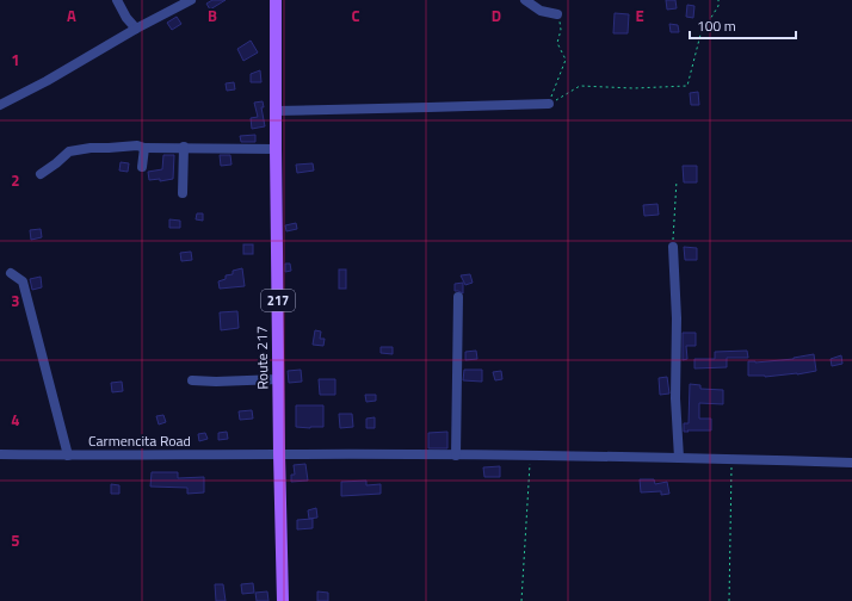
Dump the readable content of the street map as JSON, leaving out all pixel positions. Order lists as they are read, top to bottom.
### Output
{
  "streets": {
    "main road": ["217", "Route 217"],
    "street": ["Carmencita Road"]
  },
  "crossings": [
    ["Route 217", "Carmencita Road"]
  ],
  "scale_bar": "100 m",
  "grid": {
    "columns": [
      "A",
      "B",
      "C",
      "D",
      "E"
    ],
    "rows": [
      "1",
      "2",
      "3",
      "4",
      "5"
    ]
  }
}
